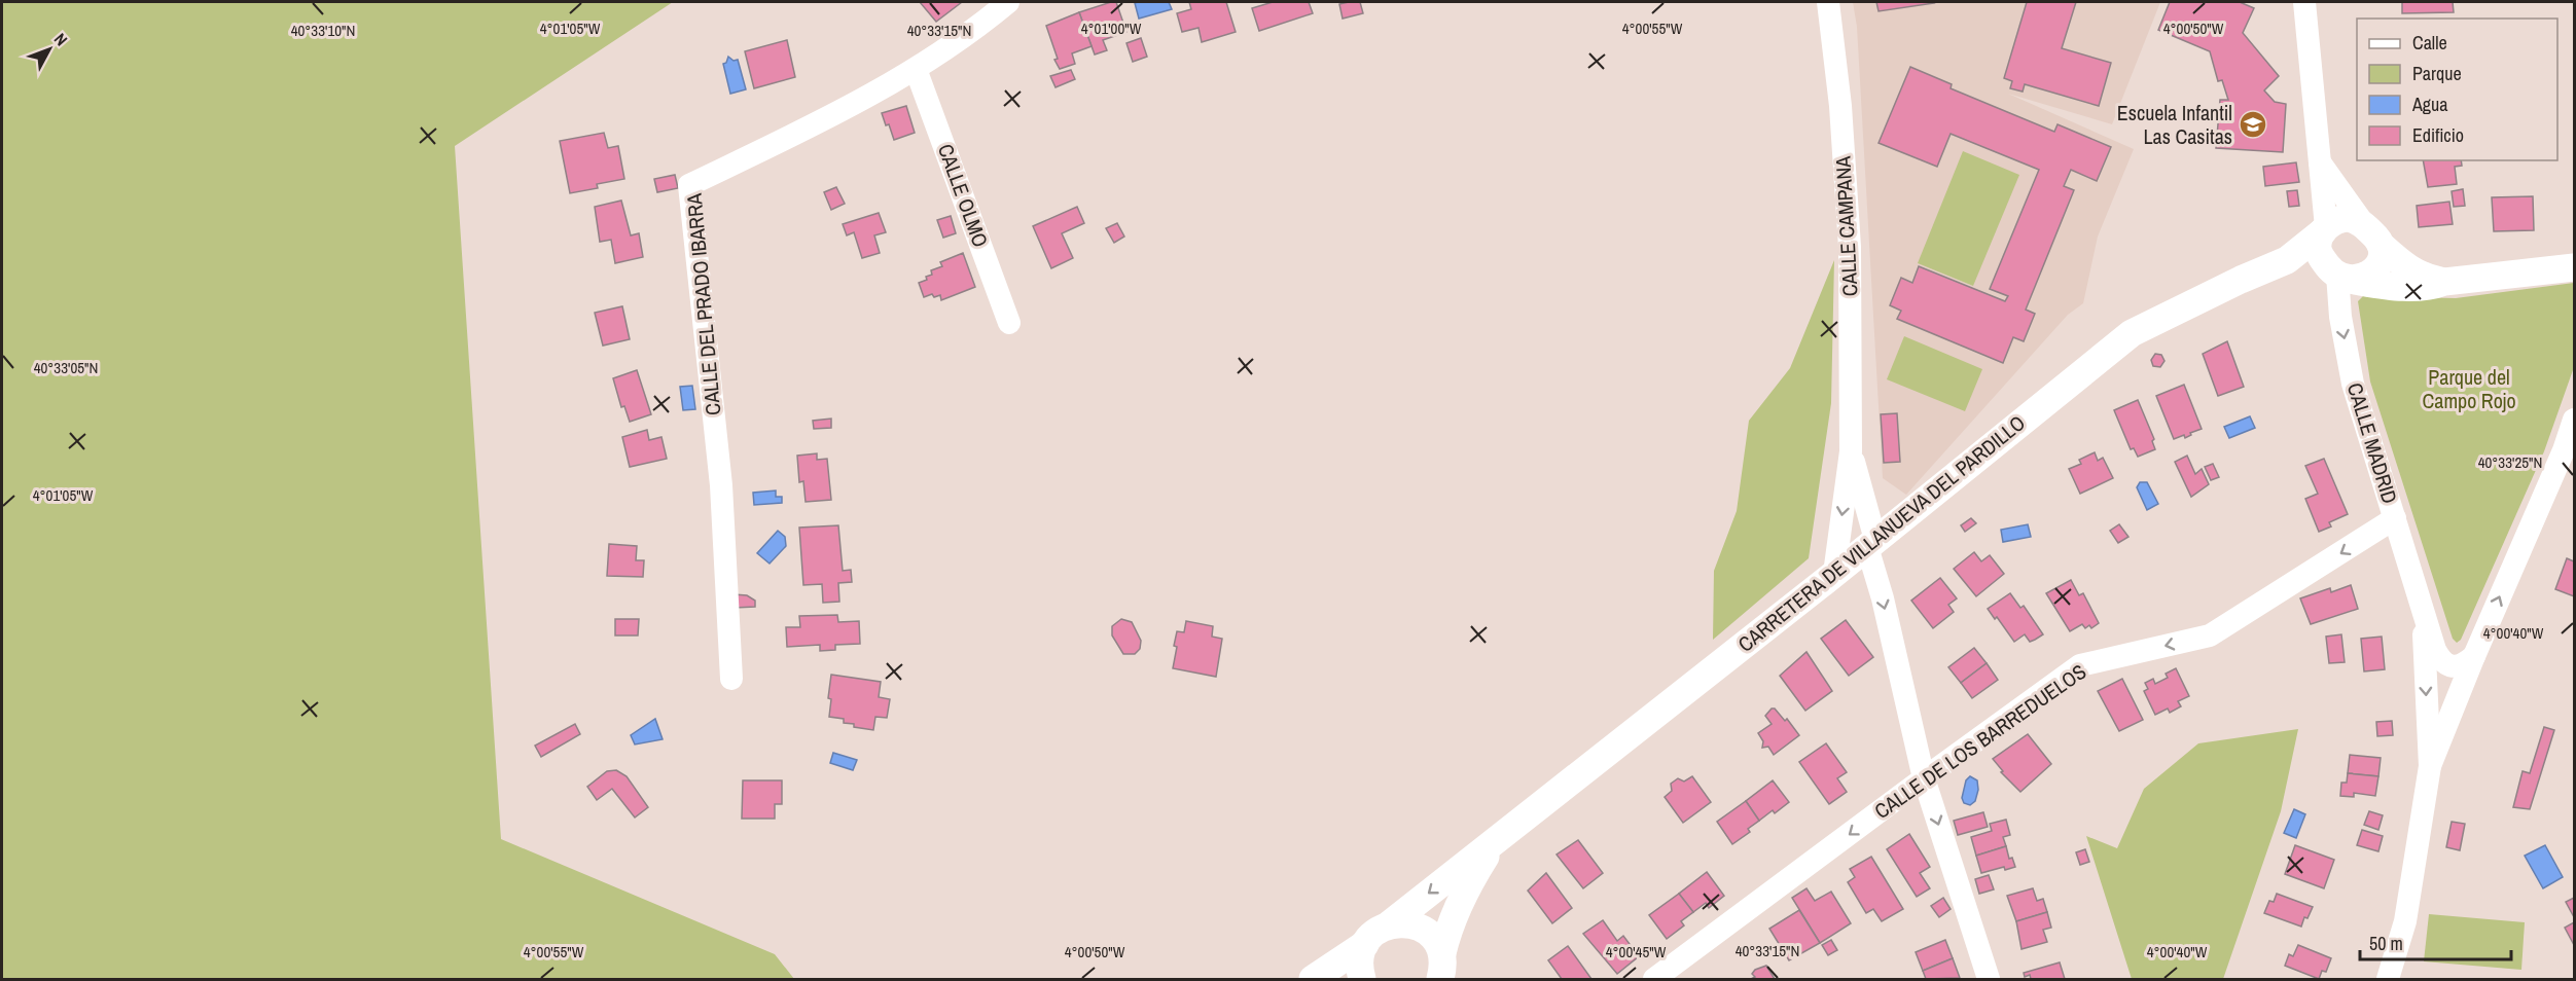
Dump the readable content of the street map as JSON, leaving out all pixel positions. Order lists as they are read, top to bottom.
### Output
{
  "streets": {
    "street": [
      "CALLE OLMO",
      "CALLE CAMPANA",
      "CALLE DEL PRADO IBARRA",
      "CALLE MADRID",
      "CARRETERA DE VILLANUEVA DEL PARDILLO",
      "CALLE DE LOS BARREDUELOS"
    ]
  },
  "crossings": [
    ["CALLE OLMO", "CALLE DEL PRADO IBARRA"],
    ["CALLE MADRID", "CARRETERA DE VILLANUEVA DEL PARDILLO"],
    ["CALLE MADRID", "CALLE DE LOS BARREDUELOS"]
  ],
  "one_way": ["CALLE MADRID", "CALLE DE LOS BARREDUELOS"],
  "parks": ["Parque del Campo Rojo"],
  "places": {
    "school or university": ["Escuela Infantil Las Casitas"]
  },
  "legend": [
    "Calle",
    "Parque",
    "Agua",
    "Edificio"
  ],
  "scale_bar": "50 m",
  "north": "top right",
  "coordinates": [
    "4°01'05\"W",
    "4°01'00\"W",
    "4°00'55\"W",
    "4°00'50\"W",
    "40°33'10\"N",
    "40°33'15\"N",
    "40°33'05\"N",
    "40°33'25\"N",
    "4°00'40\"W",
    "4°00'45\"W"
  ]
}
